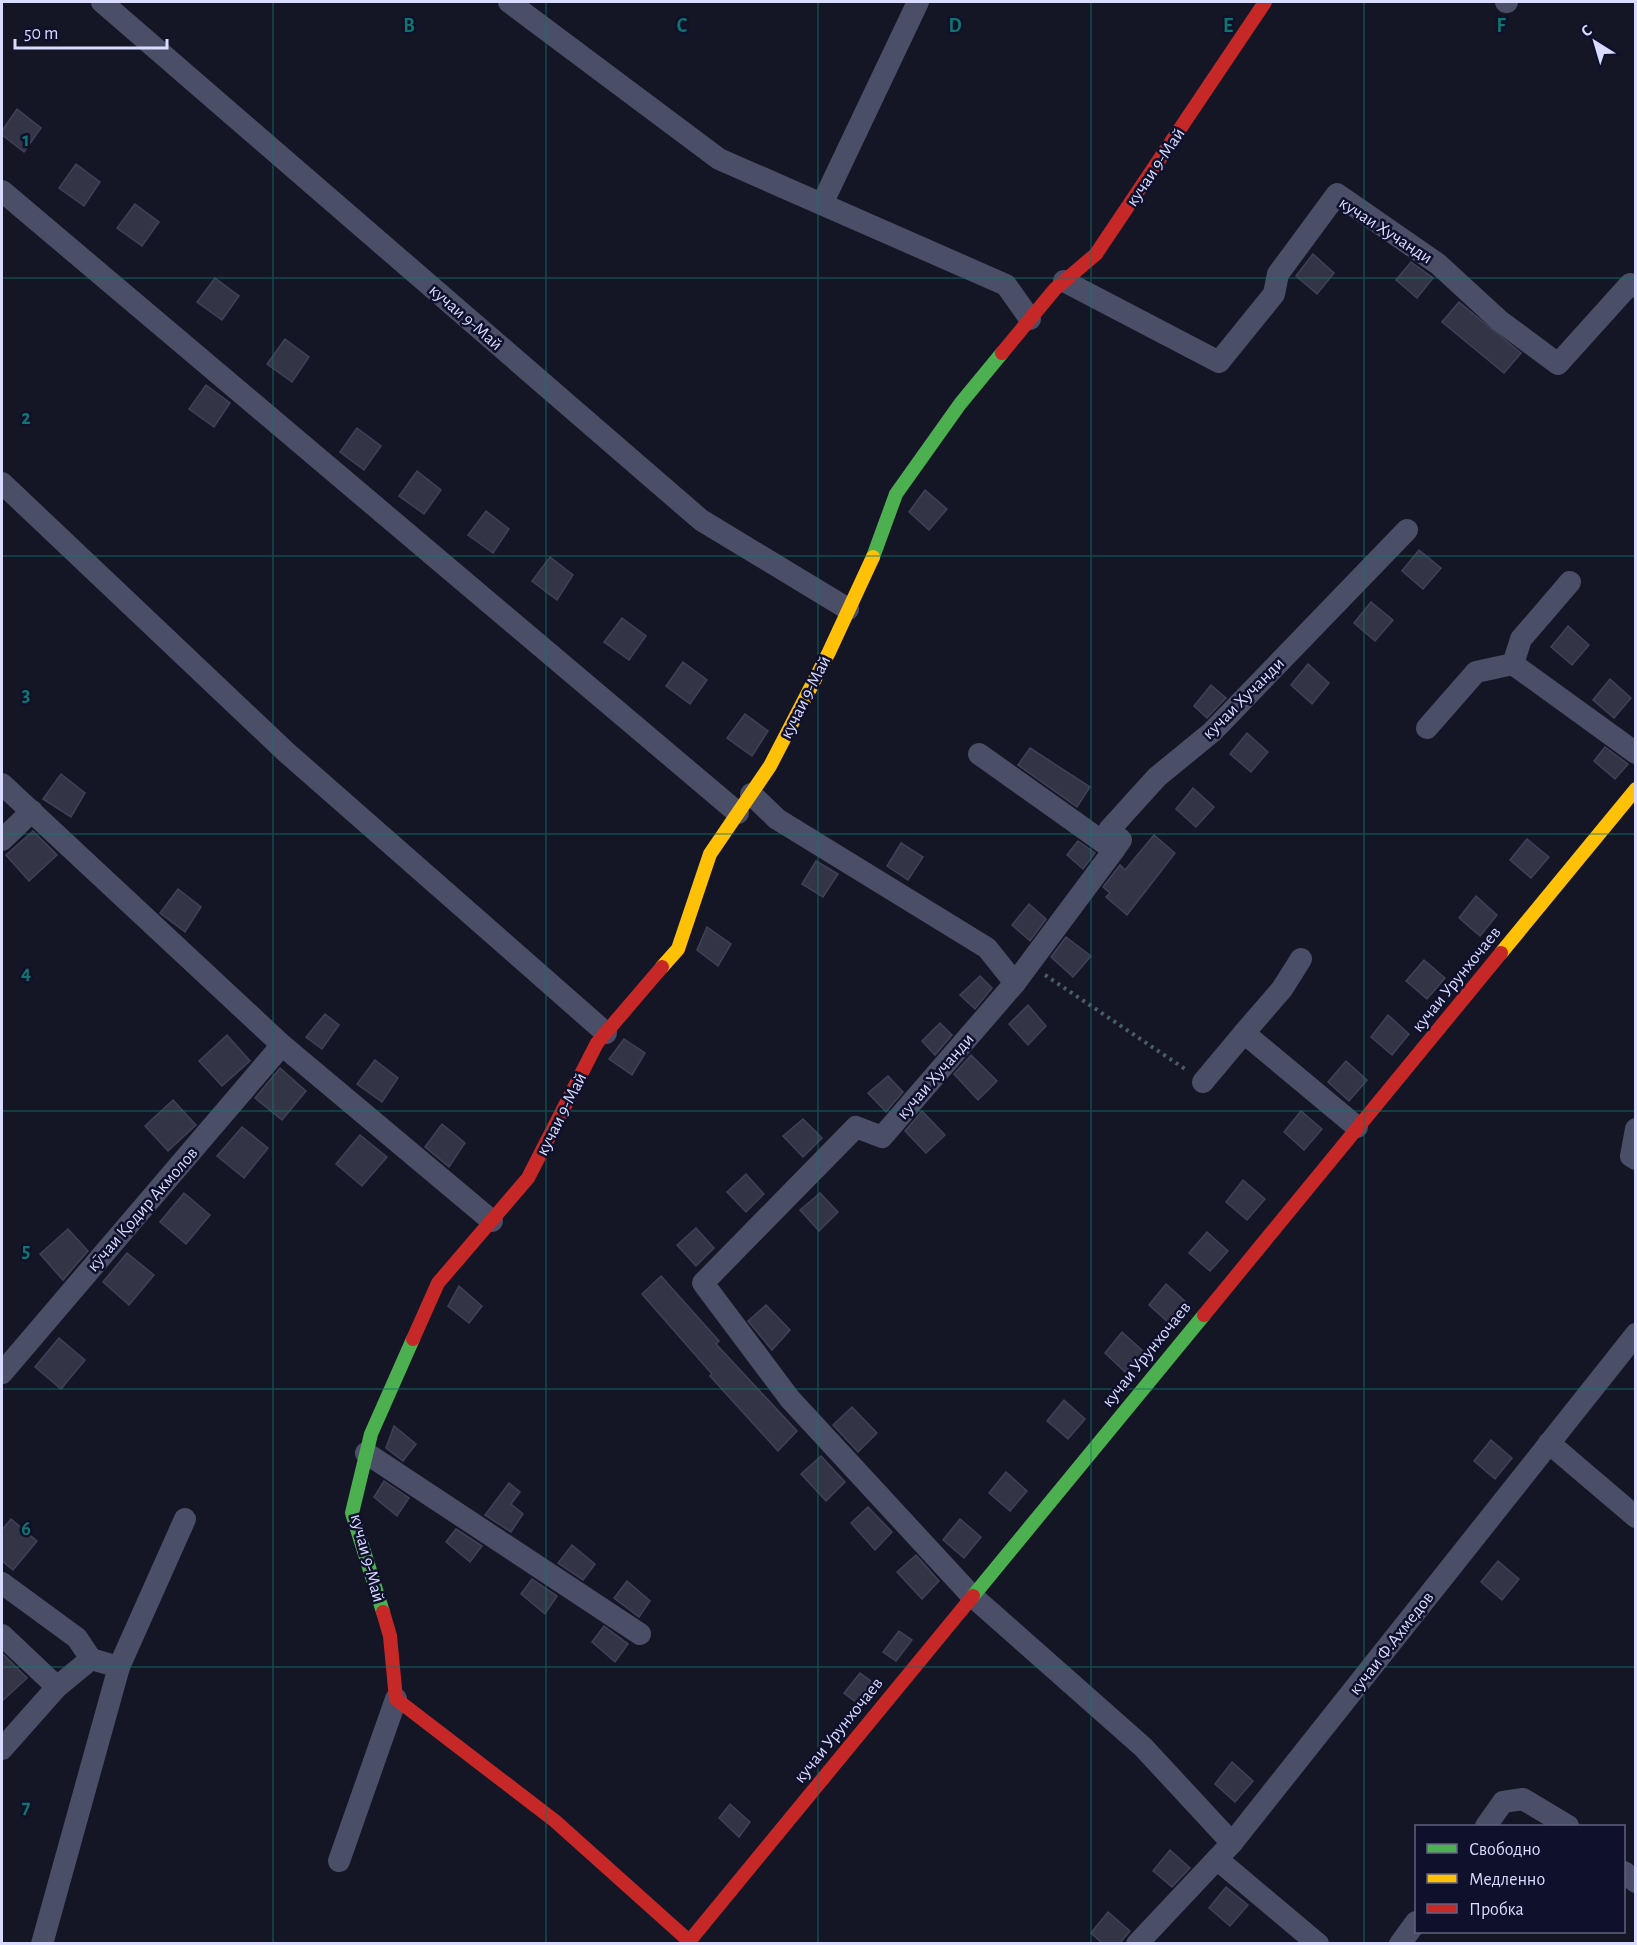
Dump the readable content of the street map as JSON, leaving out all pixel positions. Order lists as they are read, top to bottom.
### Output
{
  "streets": {
    "street": [
      "кучаи 9-Май",
      "кучаи Хучанди",
      "кучаи Урунхочаев",
      "кӯчаи Қодир Акмолов",
      "кучаи Ф.Ахмедов"
    ]
  },
  "crossings": [
    ["кучаи 9-Май", "кучаи Хучанди"],
    ["кучаи Хучанди", "кучаи Урунхочаев"]
  ],
  "legend": ["Свободно", "Медленно", "Пробка"],
  "scale_bar": "50 m",
  "north": "top left",
  "grid": {
    "columns": [
      "B",
      "C",
      "D",
      "E",
      "F"
    ],
    "rows": [
      "1",
      "2",
      "3",
      "4",
      "5",
      "6",
      "7"
    ]
  }
}
